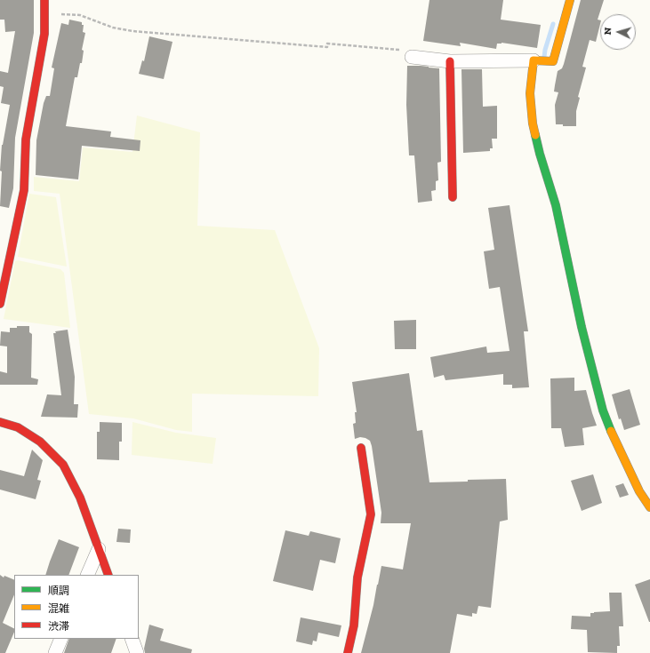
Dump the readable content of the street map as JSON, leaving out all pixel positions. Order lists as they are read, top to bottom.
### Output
{
  "legend": ["順調", "混雑", "渋滞"],
  "north": "left"
}
